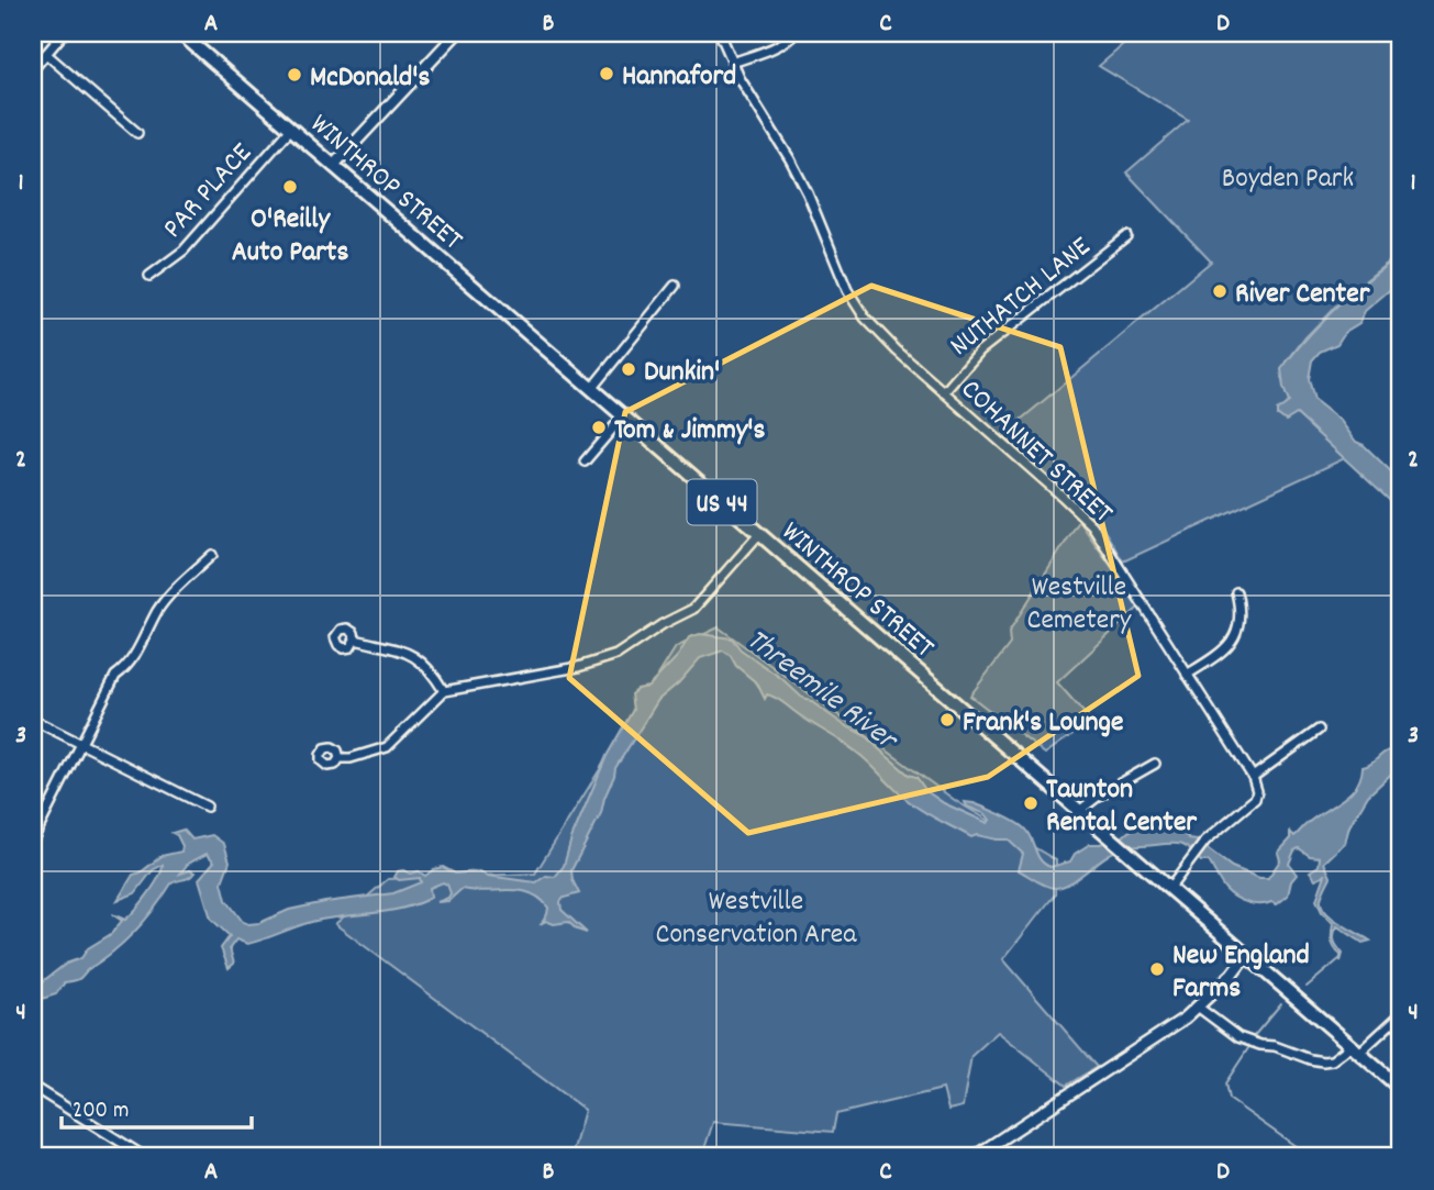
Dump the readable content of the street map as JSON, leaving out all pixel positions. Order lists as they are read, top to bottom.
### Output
{
  "streets": {
    "highway": ["WINTHROP STREET", "US 44"],
    "street": ["PAR PLACE", "NUTHATCH LANE", "COHANNET STREET"]
  },
  "crossings": [
    ["WINTHROP STREET", "PAR PLACE"],
    ["NUTHATCH LANE", "COHANNET STREET"]
  ],
  "water": ["Threemile River"],
  "parks": ["Boyden Park", "Westville Cemetery", "Westville Conservation Area"],
  "places": [
    "Hannaford",
    "McDonald's",
    "O'Reilly Auto Parts",
    "River Center",
    "Dunkin'",
    "Tom & Jimmy's",
    "Frank's Lounge",
    "Taunton Rental Center",
    "New England Farms"
  ],
  "scale_bar": "200 m",
  "grid": {
    "columns": [
      "A",
      "B",
      "C",
      "D"
    ],
    "rows": [
      "1",
      "2",
      "3",
      "4"
    ]
  }
}
